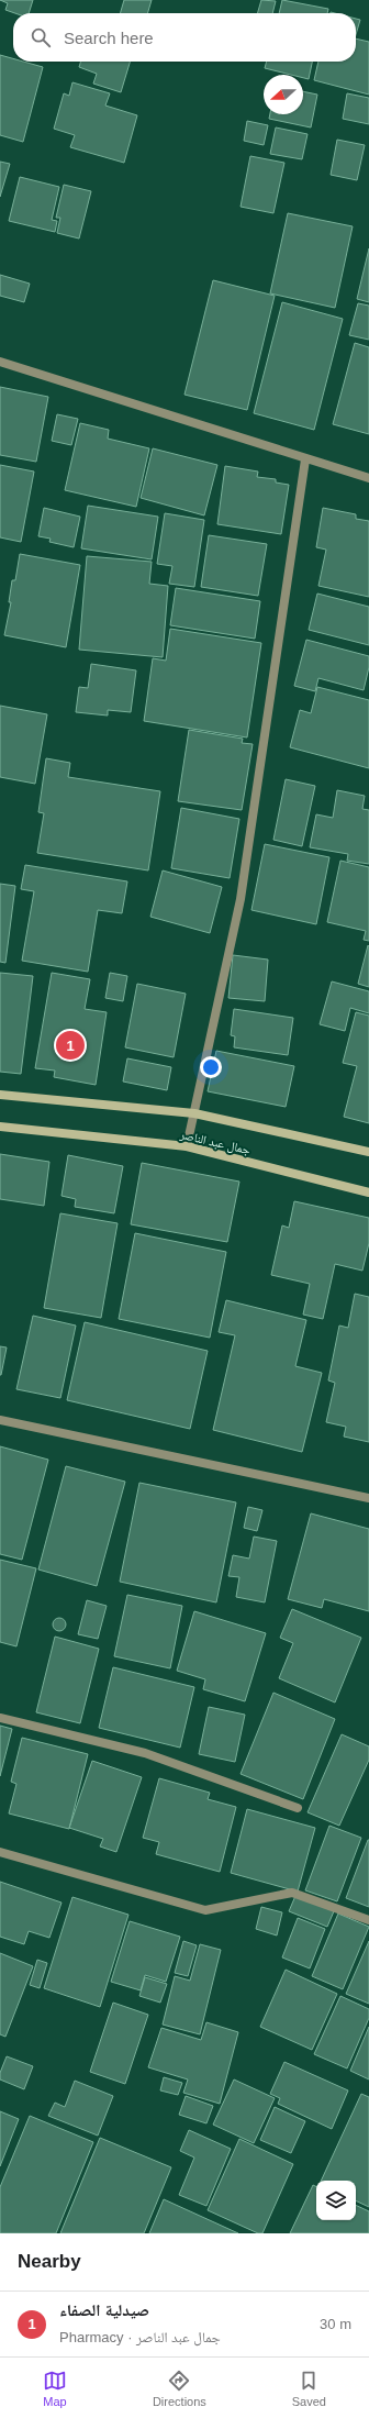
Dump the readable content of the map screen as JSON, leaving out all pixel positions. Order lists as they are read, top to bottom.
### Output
{
  "streets": {
    "street": ["جمال عبد الناصر"]
  },
  "north": "left",
  "page": {
    "search": "Search here",
    "pins": "1",
    "heading": "Nearby",
    "list": [
      {
        "mark": "1",
        "name": "صيدلية الصفاء",
        "note": "Pharmacy · جمال عبد الناصر",
        "value": "30 m"
      }
    ],
    "nav": ["Map", "Directions", "Saved"]
  }
}
